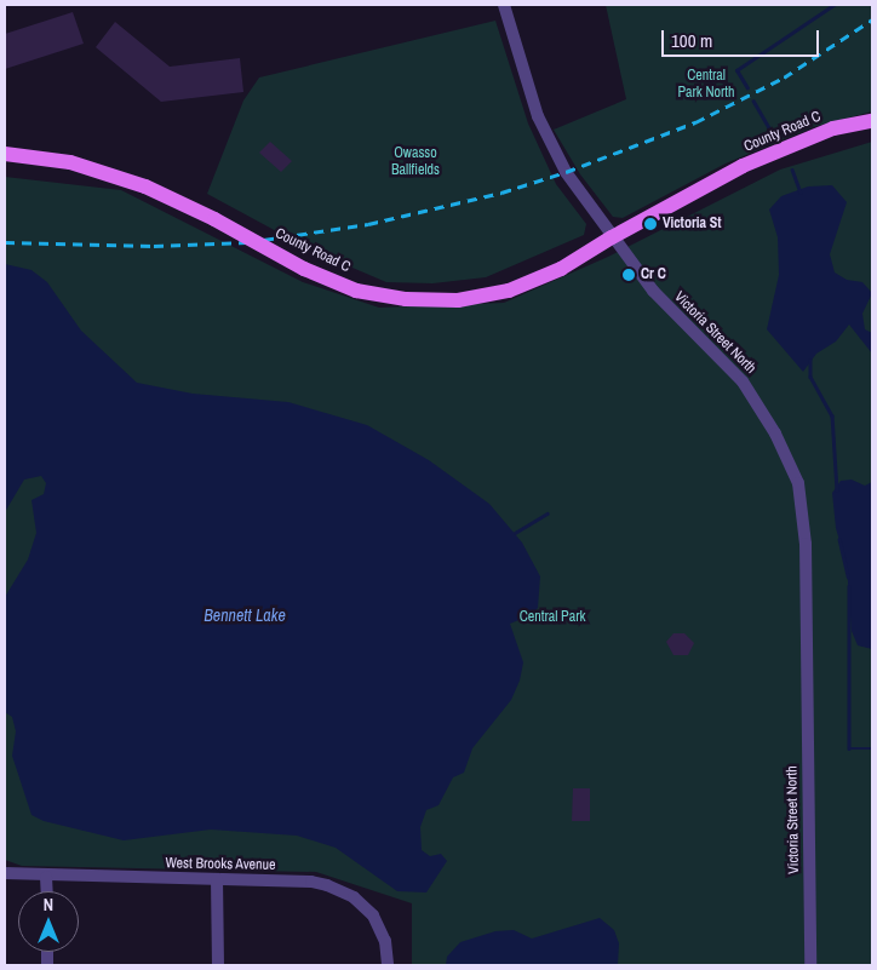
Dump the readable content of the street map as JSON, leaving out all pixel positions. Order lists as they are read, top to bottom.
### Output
{
  "streets": {
    "main road": ["County Road C"],
    "street": ["Victoria Street North", "West Brooks Avenue"]
  },
  "crossings": [
    ["County Road C", "Victoria Street North"]
  ],
  "water": ["Bennett Lake"],
  "parks": ["Central Park North", "Owasso Ballfields", "Central Park"],
  "places": ["Victoria St", "Cr C"],
  "scale_bar": "100 m",
  "north": "top"
}
